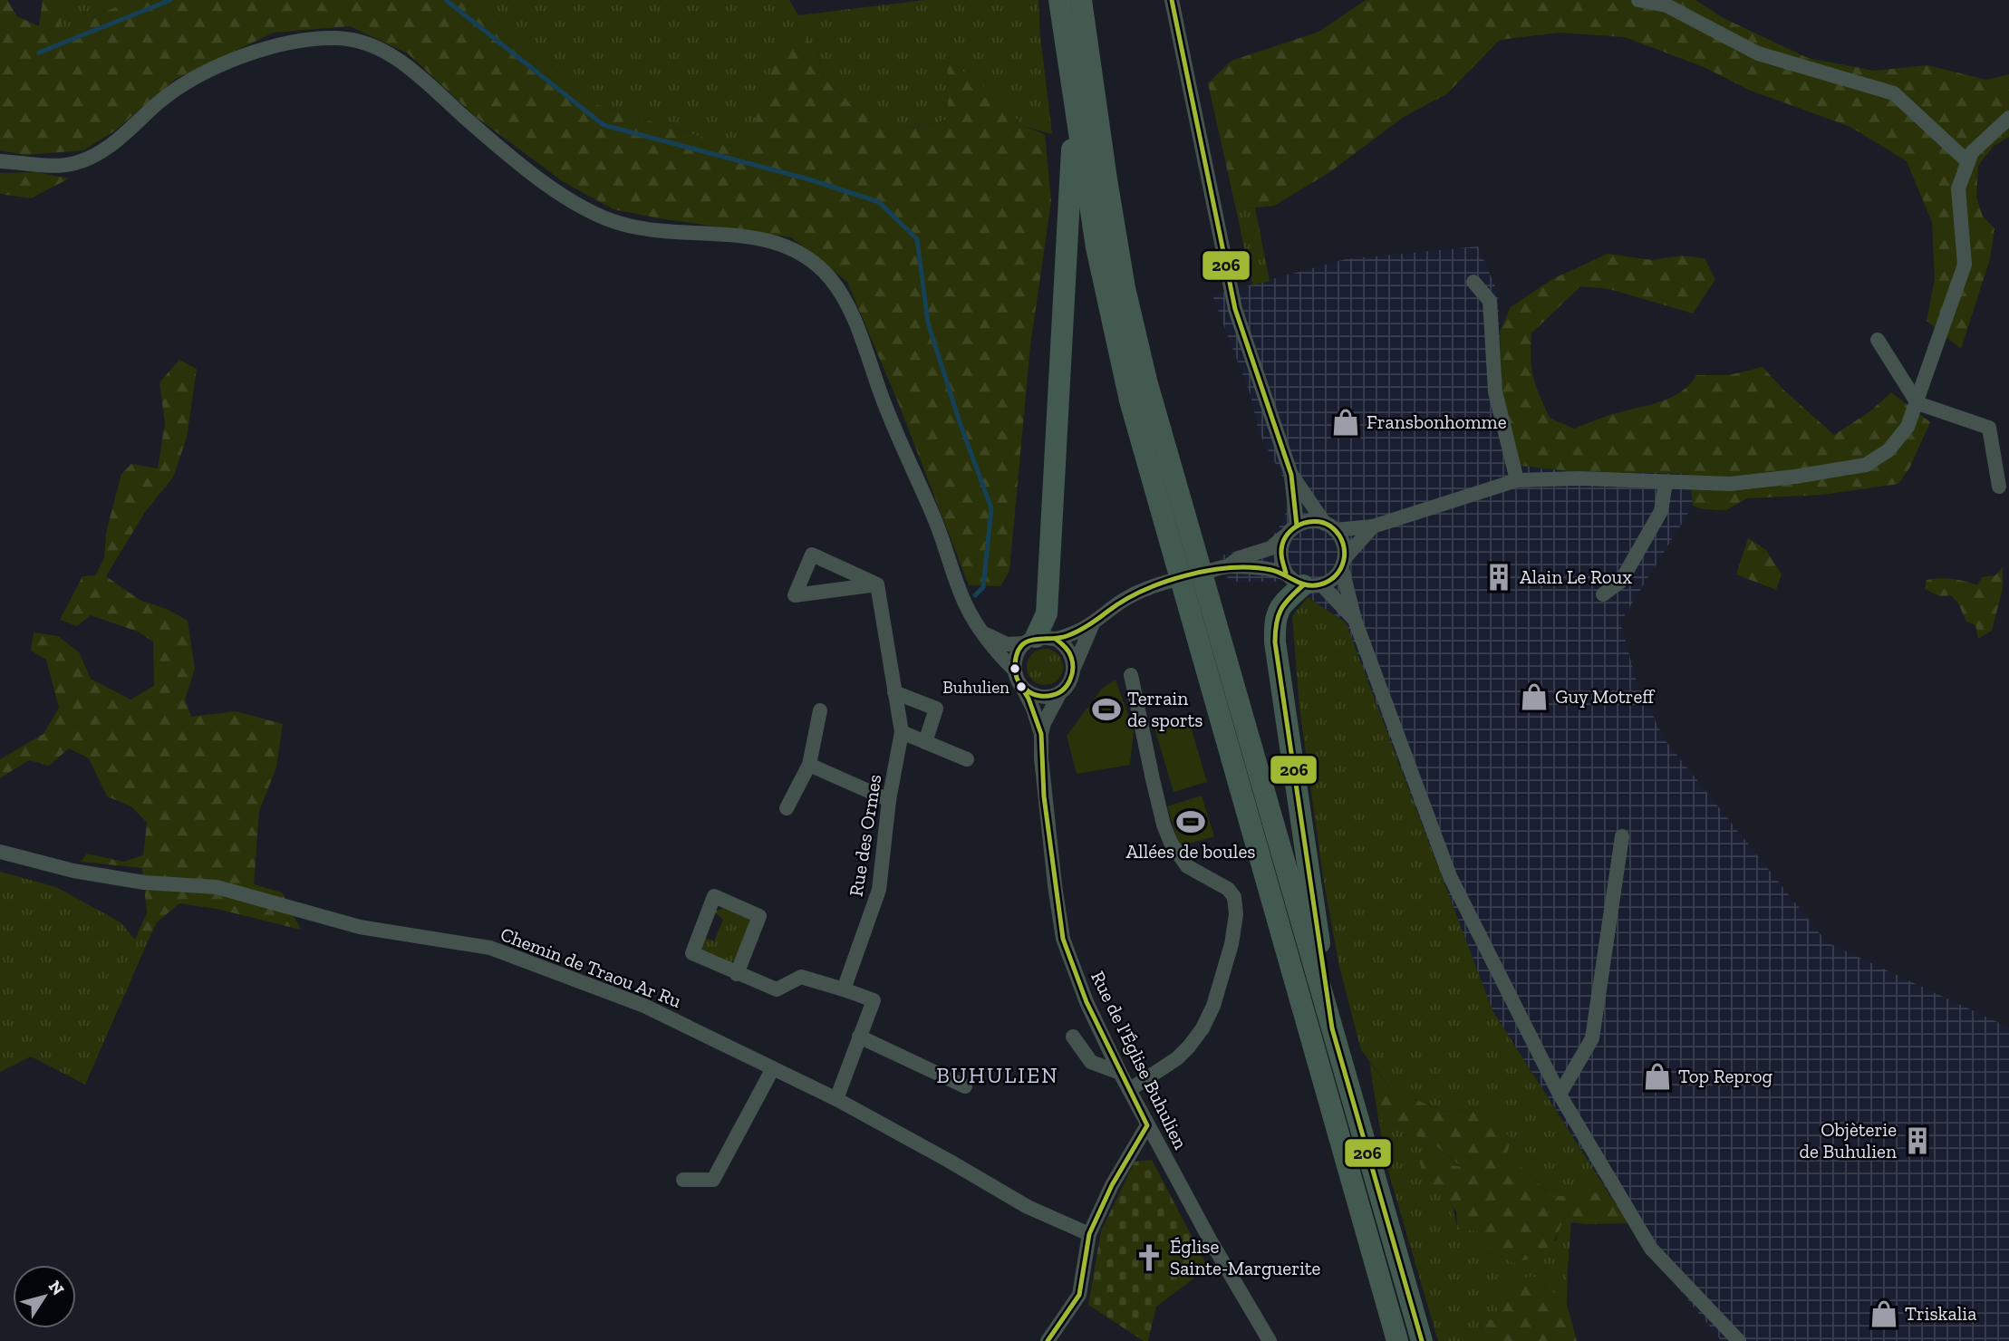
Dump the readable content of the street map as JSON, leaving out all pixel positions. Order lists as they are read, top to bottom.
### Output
{
  "streets": {
    "street": ["Rue des Ormes", "Chemin de Traou Ar Ru", "Rue de l'Église Buhulien"]
  },
  "districts": ["BUHULIEN"],
  "places": {
    "shop": [
      "Fransbonhomme",
      "Guy Motreff",
      "Top Reprog",
      "Triskalia"
    ],
    "building": ["Alain Le Roux", "Objèterie de Buhulien"],
    "other": ["Buhulien"],
    "sports": ["Terrain de sports", "Allées de boules"],
    "church": ["Église Sainte-Marguerite"]
  },
  "lines": ["transit line 206"],
  "north": "top right"
}
